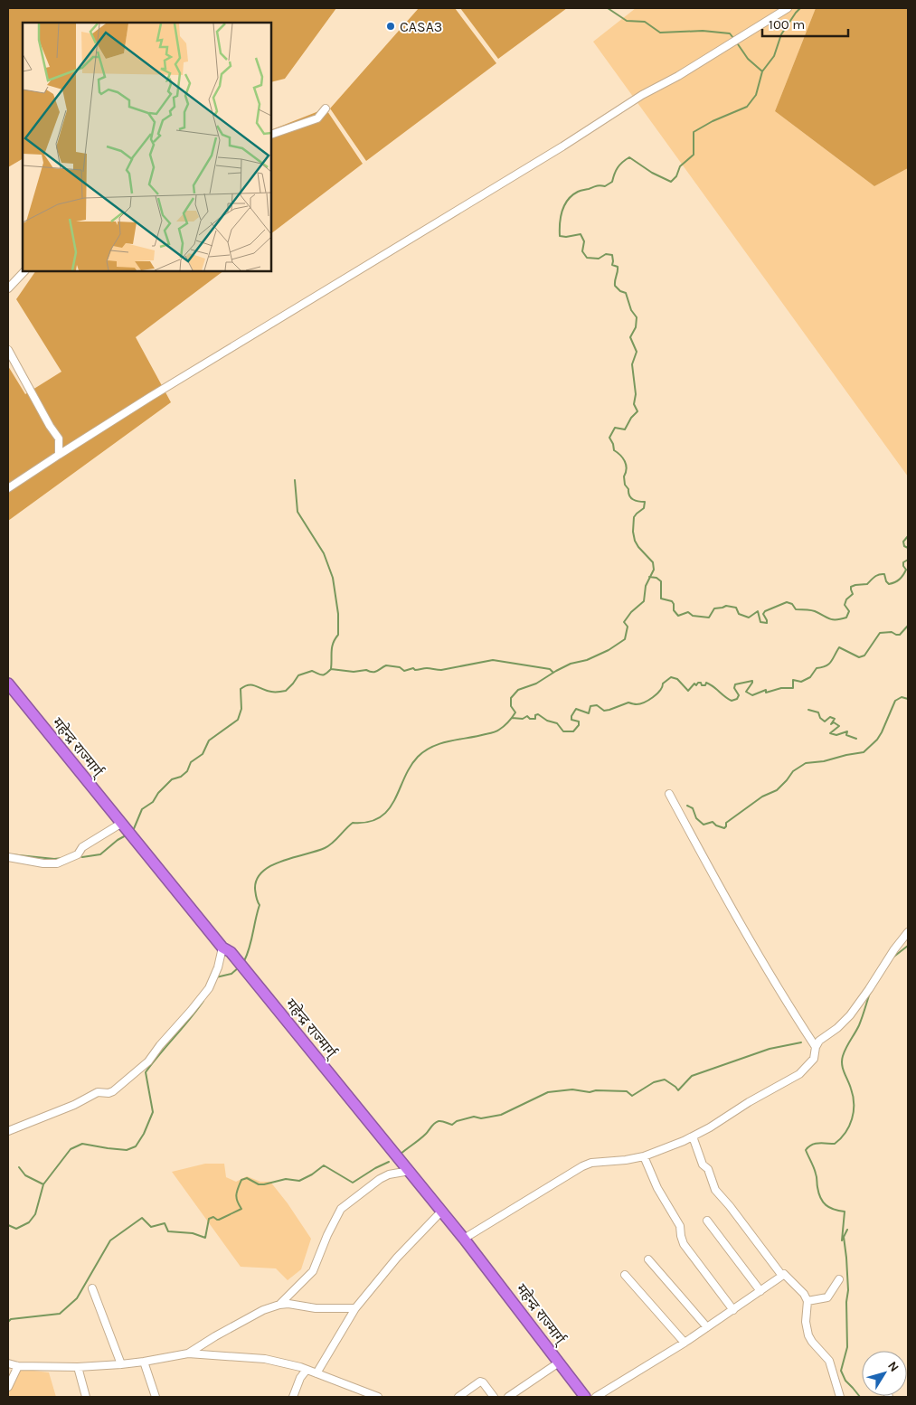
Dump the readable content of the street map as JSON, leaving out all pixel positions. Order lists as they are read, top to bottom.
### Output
{
  "streets": {
    "highway": ["महेन्द्र राज्मार्ग्"]
  },
  "places": ["CASA3"],
  "scale_bar": "100 m",
  "north": "top right"
}
